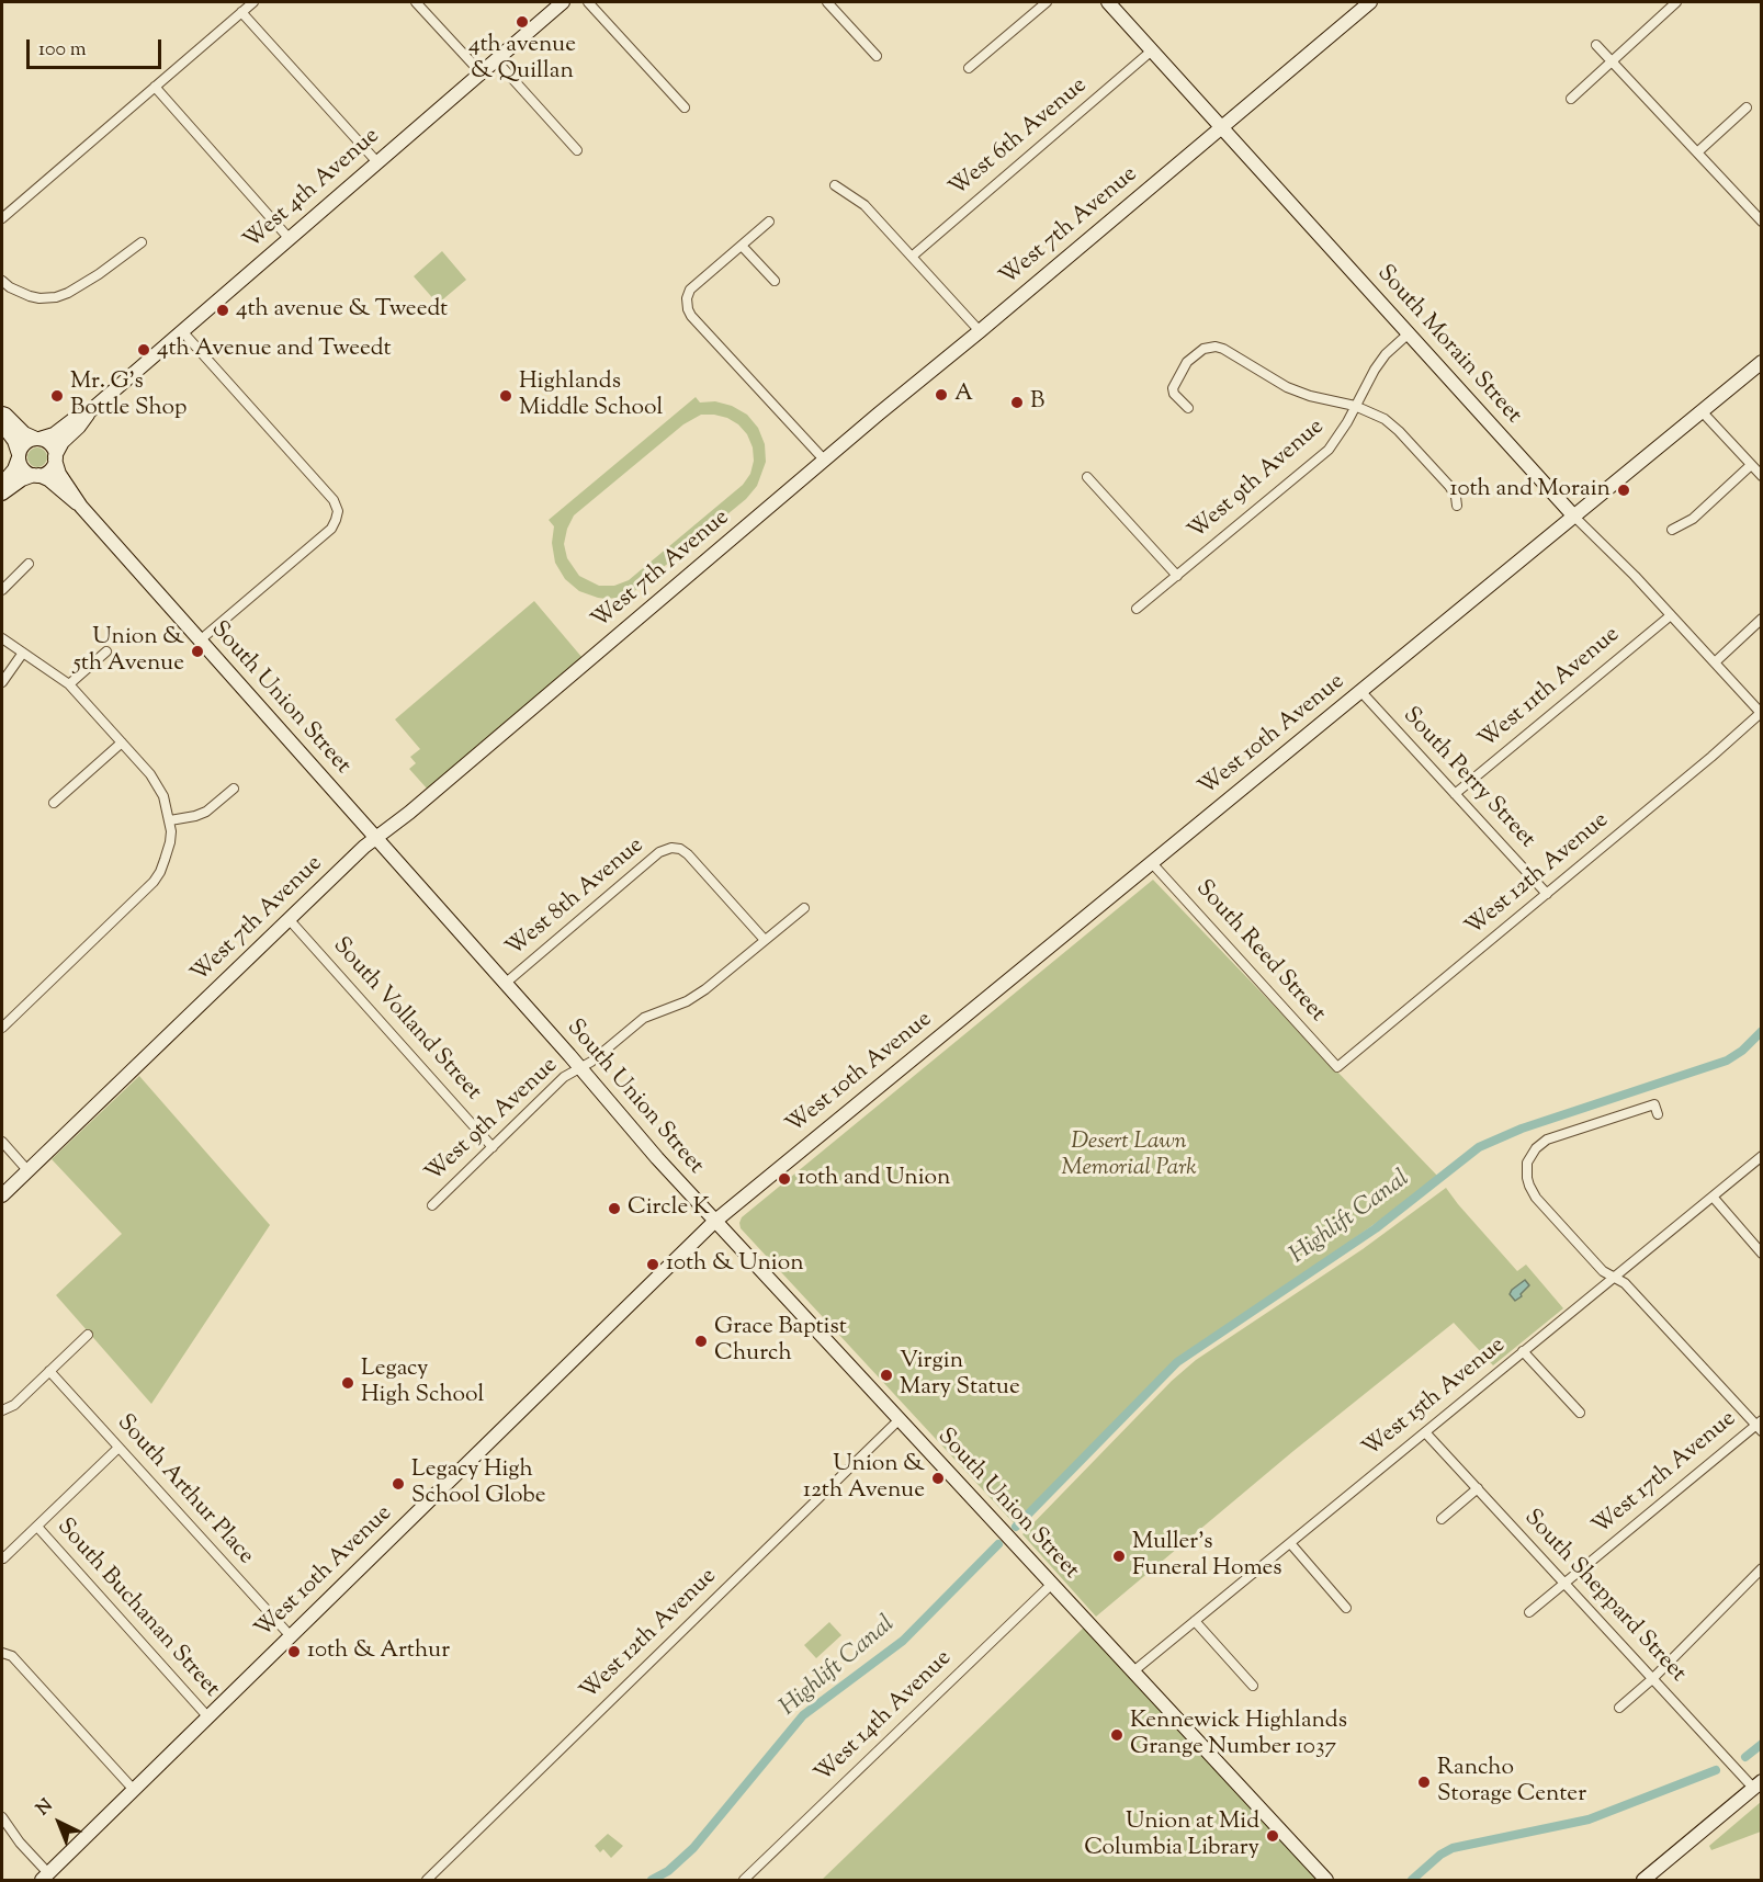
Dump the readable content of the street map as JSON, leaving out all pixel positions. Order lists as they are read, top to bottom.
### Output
{
  "streets": {
    "main road": [
      "West 4th Avenue",
      "West 7th Avenue",
      "South Morain Street",
      "South Union Street",
      "West 10th Avenue"
    ],
    "street": [
      "West 6th Avenue",
      "West 9th Avenue",
      "West 11th Avenue",
      "South Perry Street",
      "West 12th Avenue",
      "West 8th Avenue",
      "South Reed Street",
      "South Volland Street",
      "West 15th Avenue",
      "West 17th Avenue",
      "South Arthur Place",
      "South Sheppard Street",
      "South Buchanan Street",
      "West 14th Avenue"
    ]
  },
  "crossings": [
    ["West 6th Avenue", "South Morain Street"],
    ["West 4th Avenue", "South Union Street"],
    ["West 7th Avenue", "South Morain Street"],
    ["West 7th Avenue", "South Union Street"],
    ["West 7th Avenue", "South Volland Street"],
    ["South Morain Street", "West 9th Avenue"],
    ["South Morain Street", "West 11th Avenue"],
    ["South Morain Street", "West 10th Avenue"],
    ["South Morain Street", "West 12th Avenue"],
    ["West 9th Avenue", "South Union Street"],
    ["West 9th Avenue", "West 8th Avenue"],
    ["West 9th Avenue", "South Volland Street"],
    ["West 11th Avenue", "South Perry Street"],
    ["South Union Street", "West 10th Avenue"],
    ["South Union Street", "West 12th Avenue"],
    ["South Union Street", "West 8th Avenue"],
    ["South Union Street", "West 15th Avenue"],
    ["South Union Street", "West 14th Avenue"],
    ["West 10th Avenue", "South Perry Street"],
    ["West 10th Avenue", "South Reed Street"],
    ["West 10th Avenue", "South Arthur Place"],
    ["West 10th Avenue", "South Buchanan Street"],
    ["South Perry Street", "West 12th Avenue"],
    ["West 12th Avenue", "South Reed Street"],
    ["West 15th Avenue", "South Sheppard Street"],
    ["West 17th Avenue", "South Sheppard Street"]
  ],
  "water": ["Highlift Canal"],
  "parks": ["Desert Lawn Memorial Park"],
  "places": [
    "4th avenue & Quillan",
    "4th avenue & Tweedt",
    "4th Avenue and Tweedt",
    "A",
    "Mr. G's Bottle Shop",
    "Highlands Middle School",
    "B",
    "10th and Morain",
    "Union & 5th Avenue",
    "10th and Union",
    "Circle K",
    "10th & Union",
    "Grace Baptist Church",
    "Virgin Mary Statue",
    "Legacy High School",
    "Union & 12th Avenue",
    "Legacy High School Globe",
    "Muller's Funeral Homes",
    "10th & Arthur",
    "Kennewick Highlands Grange Number 1037",
    "Rancho Storage Center",
    "Union at Mid Columbia Library"
  ],
  "scale_bar": "100 m",
  "north": "top left"
}
